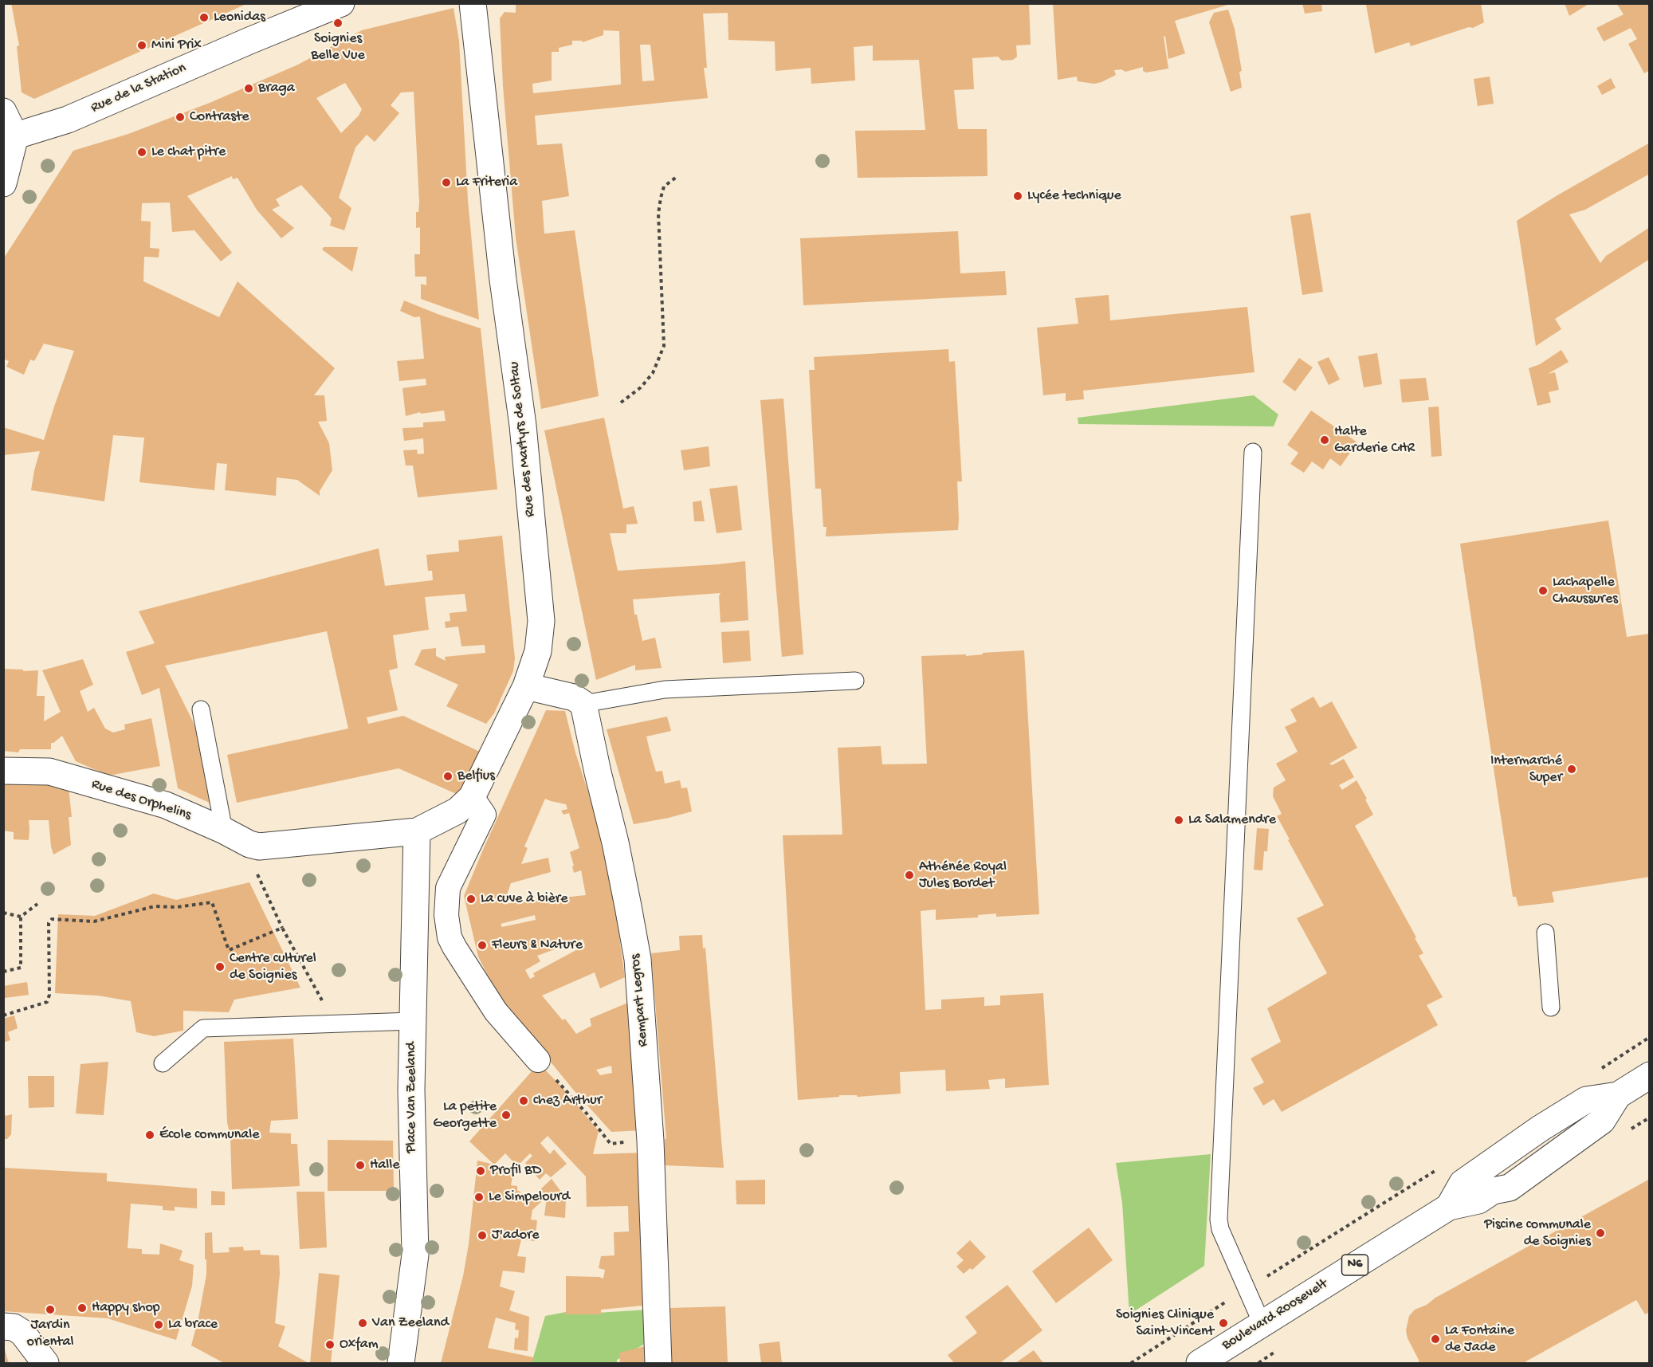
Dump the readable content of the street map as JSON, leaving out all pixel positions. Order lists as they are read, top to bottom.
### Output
{
  "streets": {
    "street": [
      "Rue de la Station",
      "Rue des Martyrs de Soltau",
      "Rue des Orphelins",
      "Rempart Legros",
      "Place Van Zeeland",
      "N6",
      "Boulevard Roosevelt"
    ]
  },
  "crossings": [
    ["Rue des Martyrs de Soltau", "Rue des Orphelins"],
    ["Rue des Martyrs de Soltau", "Place Van Zeeland"],
    ["Rue des Orphelins", "Place Van Zeeland"]
  ],
  "places": [
    "Leonidas",
    "Soignies Belle Vue",
    "Mini Prix",
    "Braga",
    "Contraste",
    "Le chat pitre",
    "La Friteria",
    "Lycée technique",
    "Halte Garderie CHR",
    "Lachapelle Chaussures",
    "Intermarché Super",
    "Belfius",
    "La Salamendre",
    "Athénée Royal Jules Bordet",
    "La cuve à bière",
    "Fleurs & Nature",
    "Centre culturel de Soignies",
    "chez Arthur",
    "La petite Georgette",
    "École communale",
    "Halle",
    "Profil BD",
    "Le Simpelourd",
    "Piscine communale de Soignies",
    "J'adore",
    "Happy shop",
    "Jardin oriental",
    "Van Zeeland",
    "Soignies Clinique Saint-Vincent",
    "La brace",
    "La Fontaine de Jade",
    "Oxfam"
  ]
}
